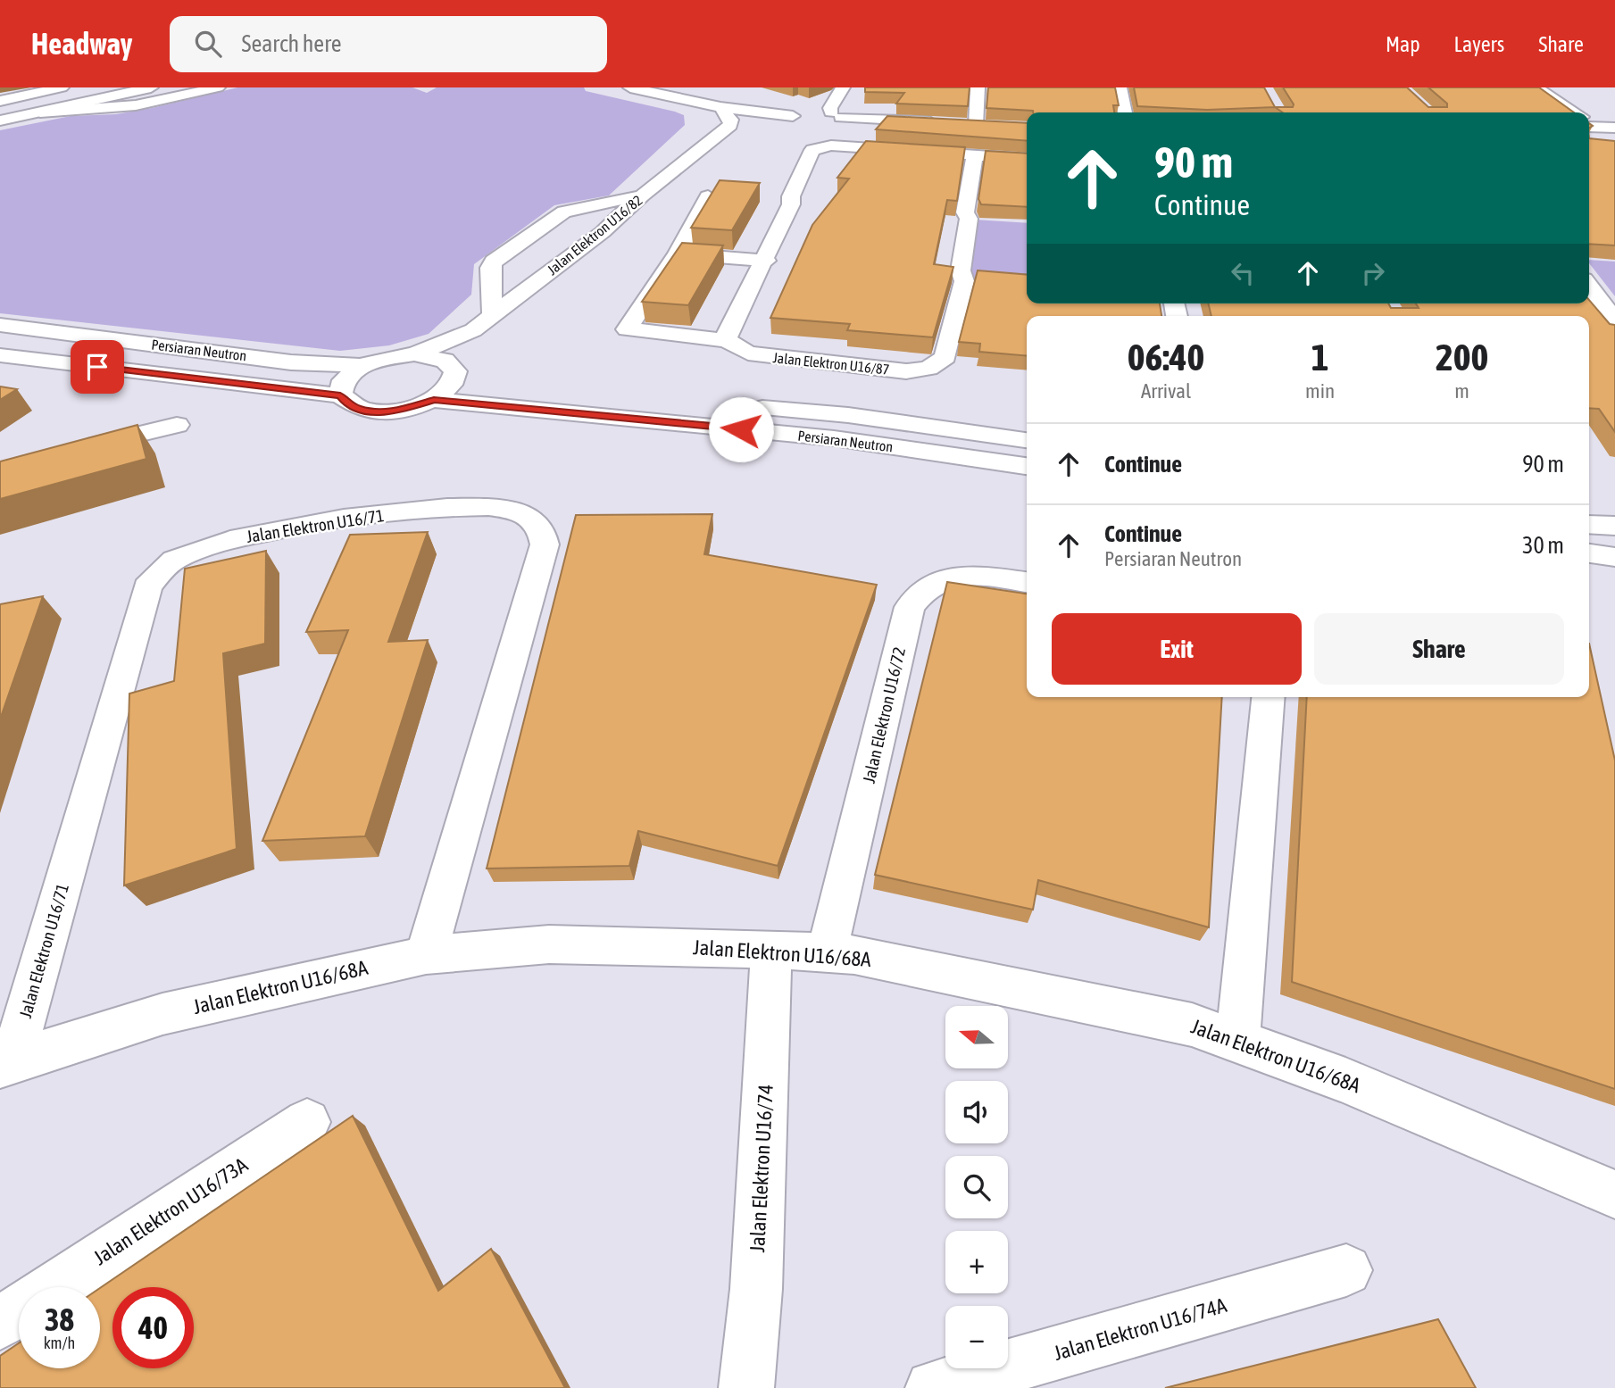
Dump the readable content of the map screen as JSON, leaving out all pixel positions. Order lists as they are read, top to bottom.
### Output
{
  "streets": {
    "street": [
      "Jalan Elektron U16/82",
      "Persiaran Neutron",
      "Jalan Elektron U16/87",
      "Jalan Elektron U16/71",
      "Jalan Elektron U16/72",
      "Jalan Elektron U16/68A",
      "Jalan Elektron U16/74",
      "Jalan Elektron U16/73A",
      "Jalan Elektron U16/74A"
    ]
  },
  "crossings": [
    ["Jalan Elektron U16/71", "Jalan Elektron U16/68A"],
    ["Jalan Elektron U16/72", "Jalan Elektron U16/68A"],
    ["Jalan Elektron U16/68A", "Jalan Elektron U16/74"]
  ],
  "north": "left",
  "page": {
    "header": "Headway",
    "search": "Search here",
    "nav": ["Map", "Layers", "Share"],
    "turn": ["90 m", "Continue"],
    "eta": [
      "06:40",
      "Arrival",
      "1",
      "min",
      "200",
      "m"
    ],
    "list": [
      {
        "name": "Continue",
        "value": "90 m"
      },
      {
        "name": "Continue",
        "note": "Persiaran Neutron",
        "value": "30 m"
      }
    ],
    "buttons": ["Exit", "Share"],
    "map_buttons": ["+", "−"],
    "speed": "38 km/h",
    "limit": "40"
  }
}
